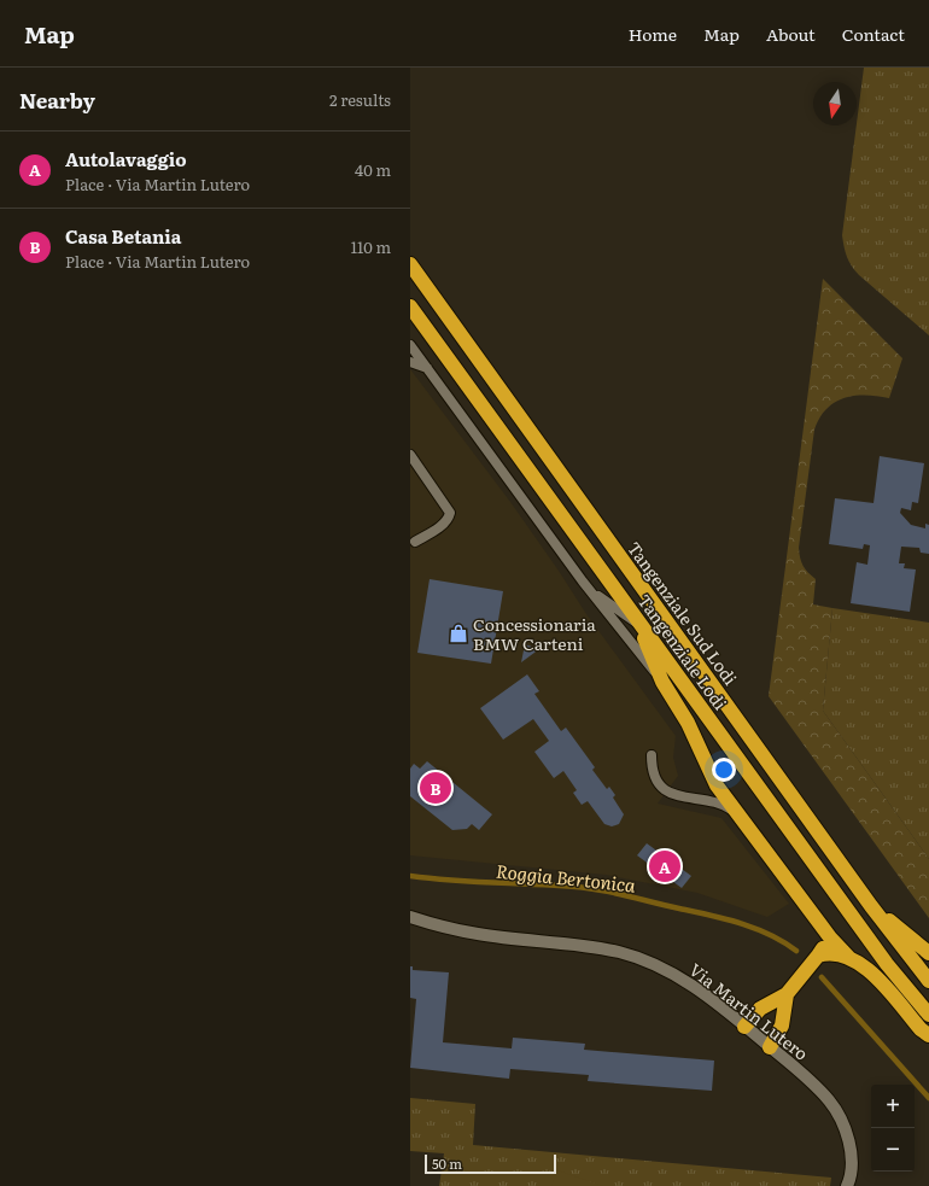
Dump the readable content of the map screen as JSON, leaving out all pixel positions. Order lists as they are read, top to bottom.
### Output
{
  "streets": {
    "highway": ["Tangenziale Sud Lodi", "Tangenziale Lodi"],
    "street": ["Via Martin Lutero"]
  },
  "water": ["Roggia Bertonica"],
  "places": {
    "shop": ["Concessionaria BMW Carteni"]
  },
  "scale_bar": "50 m",
  "north": "bottom",
  "page": {
    "header": "Map",
    "nav": [
      "Home",
      "Map",
      "About",
      "Contact"
    ],
    "heading": ["Nearby", "2 results"],
    "list": [
      {
        "mark": "A",
        "name": "Autolavaggio",
        "note": "Place · Via Martin Lutero",
        "value": "40 m"
      },
      {
        "mark": "B",
        "name": "Casa Betania",
        "note": "Place · Via Martin Lutero",
        "value": "110 m"
      }
    ],
    "pins": ["B", "A"],
    "map_buttons": ["+", "−"],
    "scale": "50 m"
  }
}
